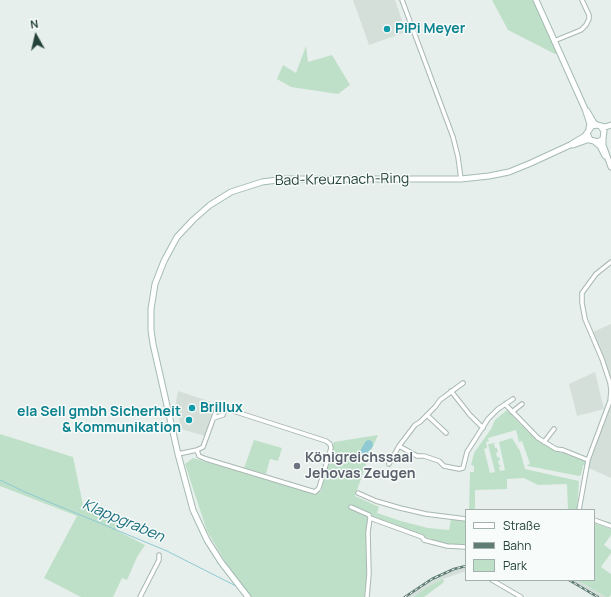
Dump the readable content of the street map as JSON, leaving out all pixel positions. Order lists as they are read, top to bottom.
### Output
{
  "streets": {
    "main road": ["Bad-Kreuznach-Ring"]
  },
  "water": ["Klappgraben"],
  "places": [
    "PiPi Meyer",
    "Brillux",
    "ela Sell gmbh Sicherheit & Kommunikation",
    "Königreichssaal Jehovas Zeugen"
  ],
  "legend": ["Straße", "Bahn", "Park"],
  "north": "top"
}
